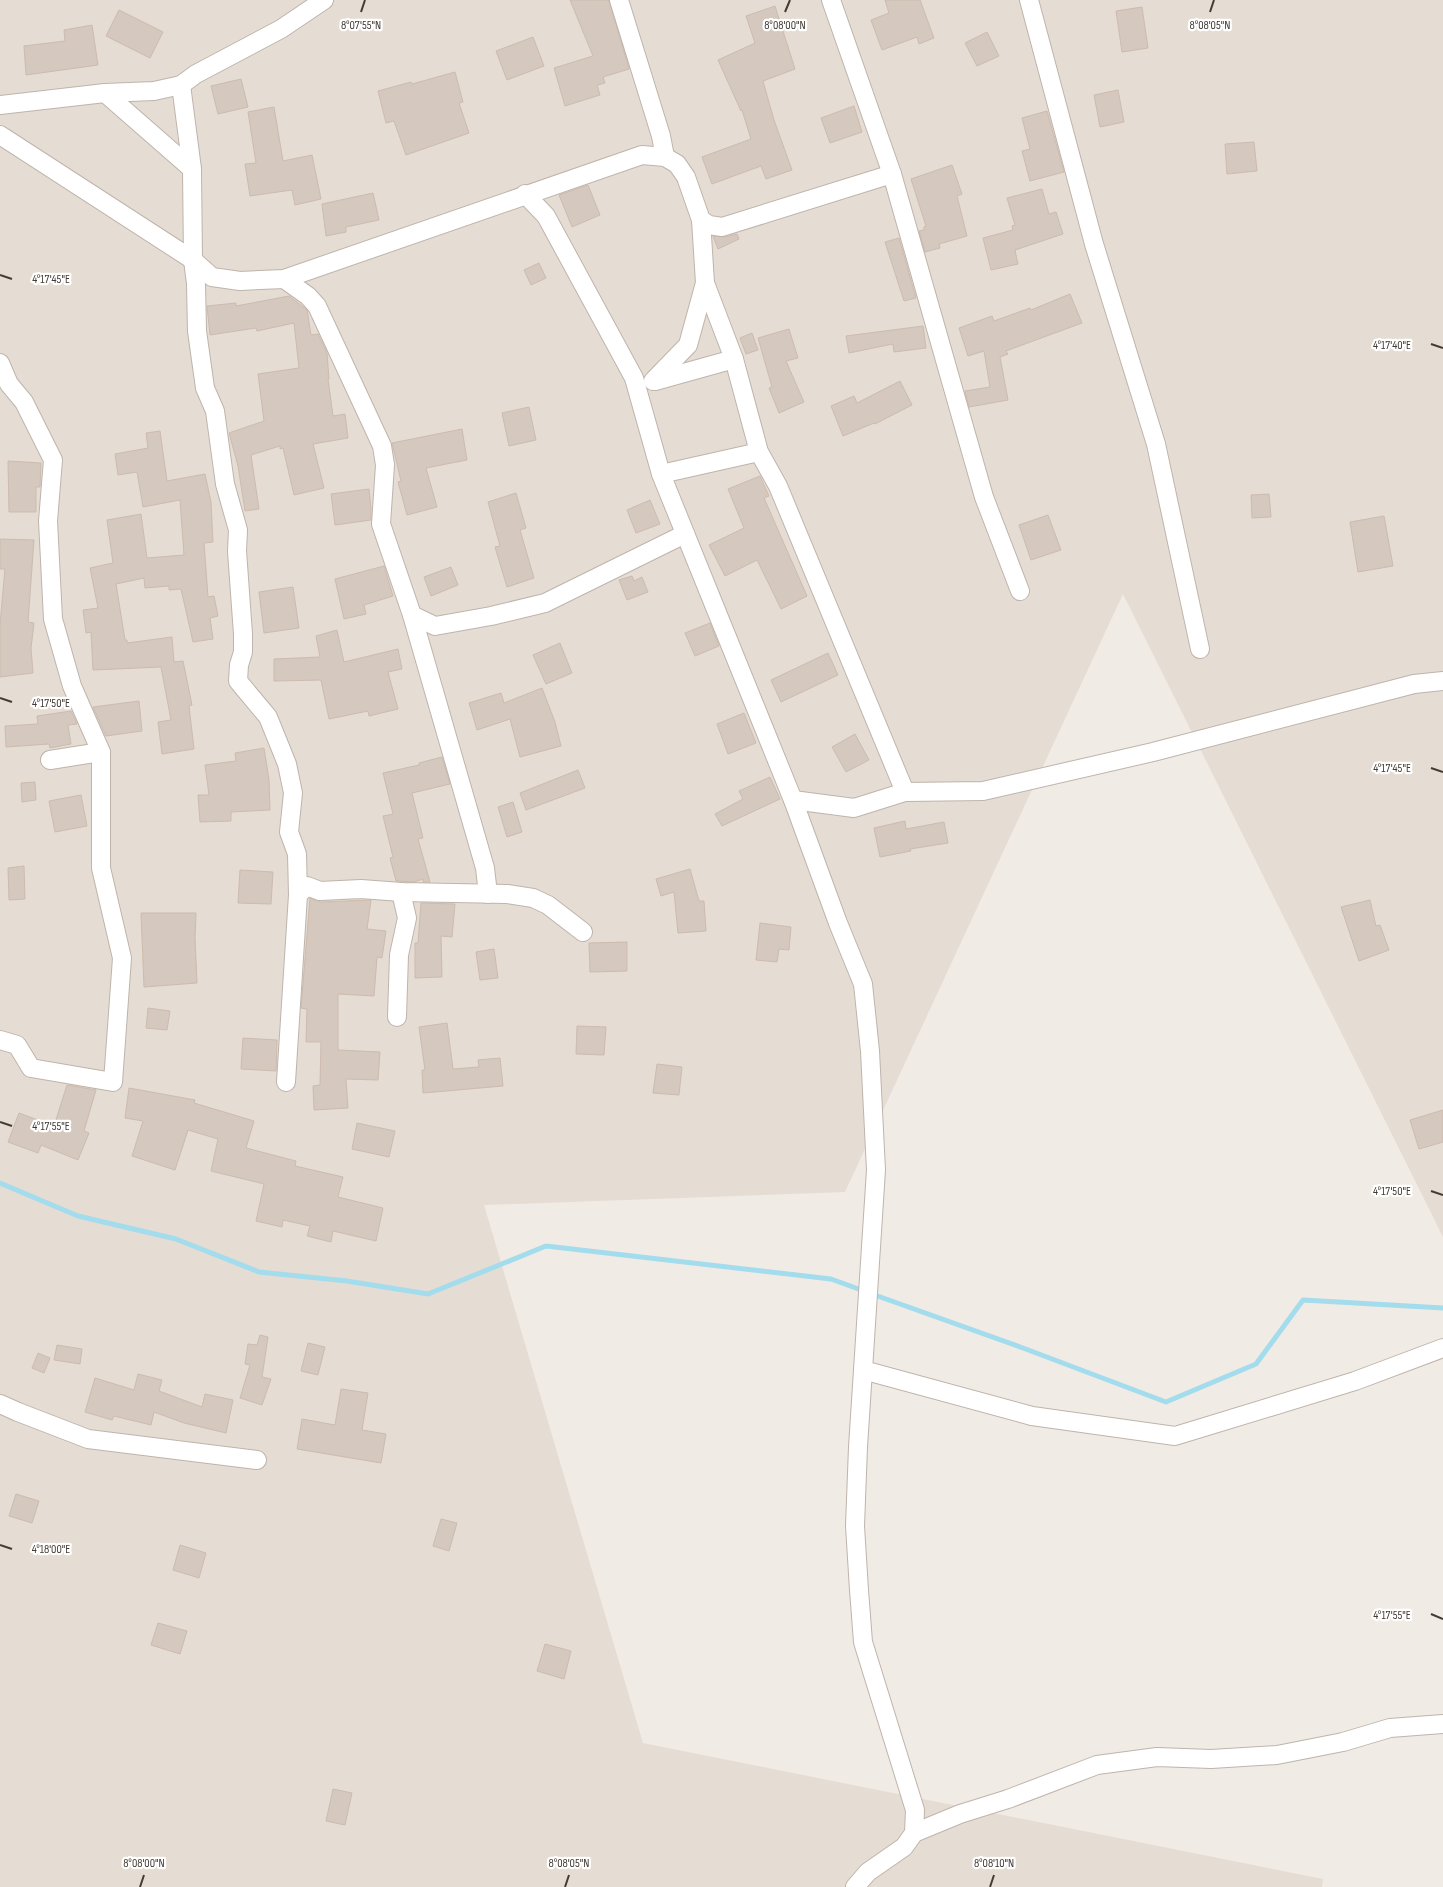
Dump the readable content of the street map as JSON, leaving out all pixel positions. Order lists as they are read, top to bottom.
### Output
{
  "coordinates": [
    "8°07'55\"N",
    "8°08'00\"N",
    "8°08'05\"N",
    "4°17'45\"E",
    "4°17'40\"E",
    "4°17'50\"E",
    "4°17'55\"E",
    "4°18'00\"E",
    "8°08'10\"N"
  ]
}
